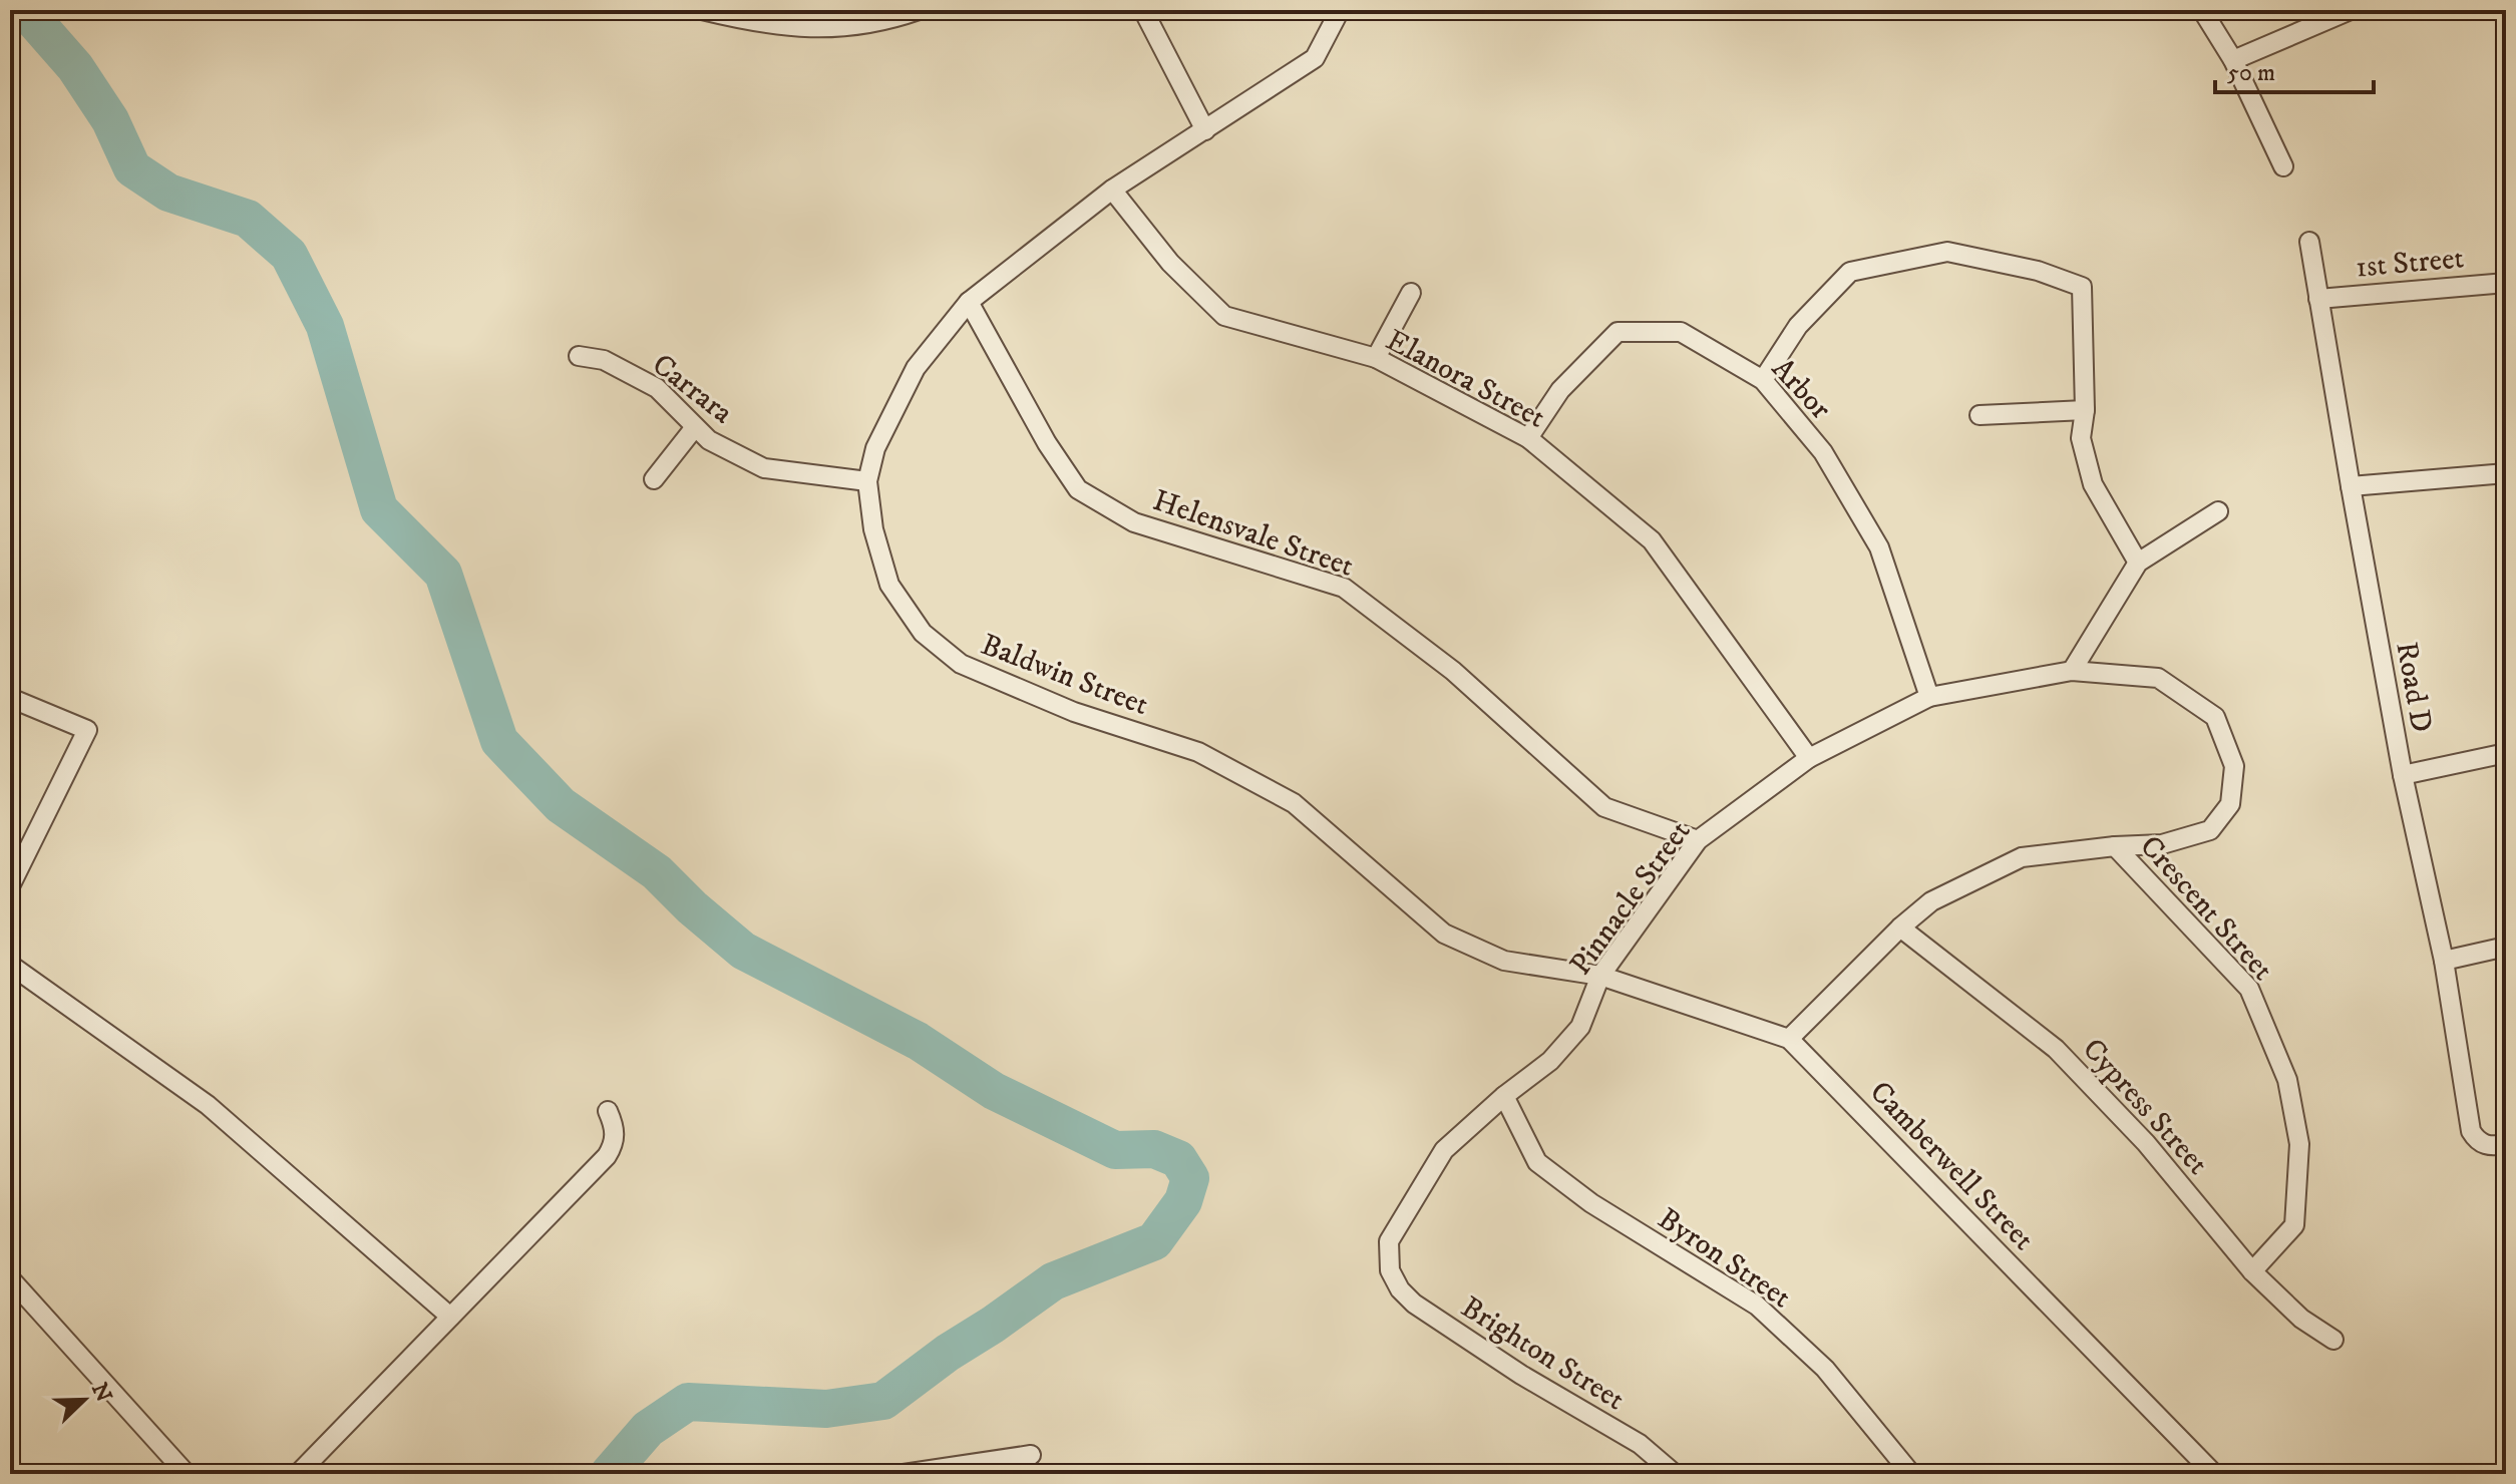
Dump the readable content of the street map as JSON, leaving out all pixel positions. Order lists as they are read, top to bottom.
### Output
{
  "streets": {
    "street": [
      "1st Street",
      "Elanora Street",
      "Carrara",
      "Arbor",
      "Helensvale Street",
      "Baldwin Street",
      "Road D",
      "Pinnacle Street",
      "Crescent Street",
      "Cypress Street",
      "Camberwell Street",
      "Byron Street",
      "Brighton Street"
    ]
  },
  "crossings": [
    ["1st Street", "Road D"],
    ["Elanora Street", "Arbor"],
    ["Elanora Street", "Baldwin Street"],
    ["Elanora Street", "Pinnacle Street"],
    ["Carrara", "Baldwin Street"],
    ["Arbor", "Pinnacle Street"],
    ["Helensvale Street", "Baldwin Street"],
    ["Helensvale Street", "Pinnacle Street"],
    ["Baldwin Street", "Pinnacle Street"],
    ["Baldwin Street", "Camberwell Street"],
    ["Pinnacle Street", "Crescent Street"],
    ["Pinnacle Street", "Cypress Street"],
    ["Pinnacle Street", "Camberwell Street"],
    ["Pinnacle Street", "Byron Street"],
    ["Pinnacle Street", "Brighton Street"],
    ["Crescent Street", "Cypress Street"]
  ],
  "scale_bar": "50 m",
  "north": "top right"
}
